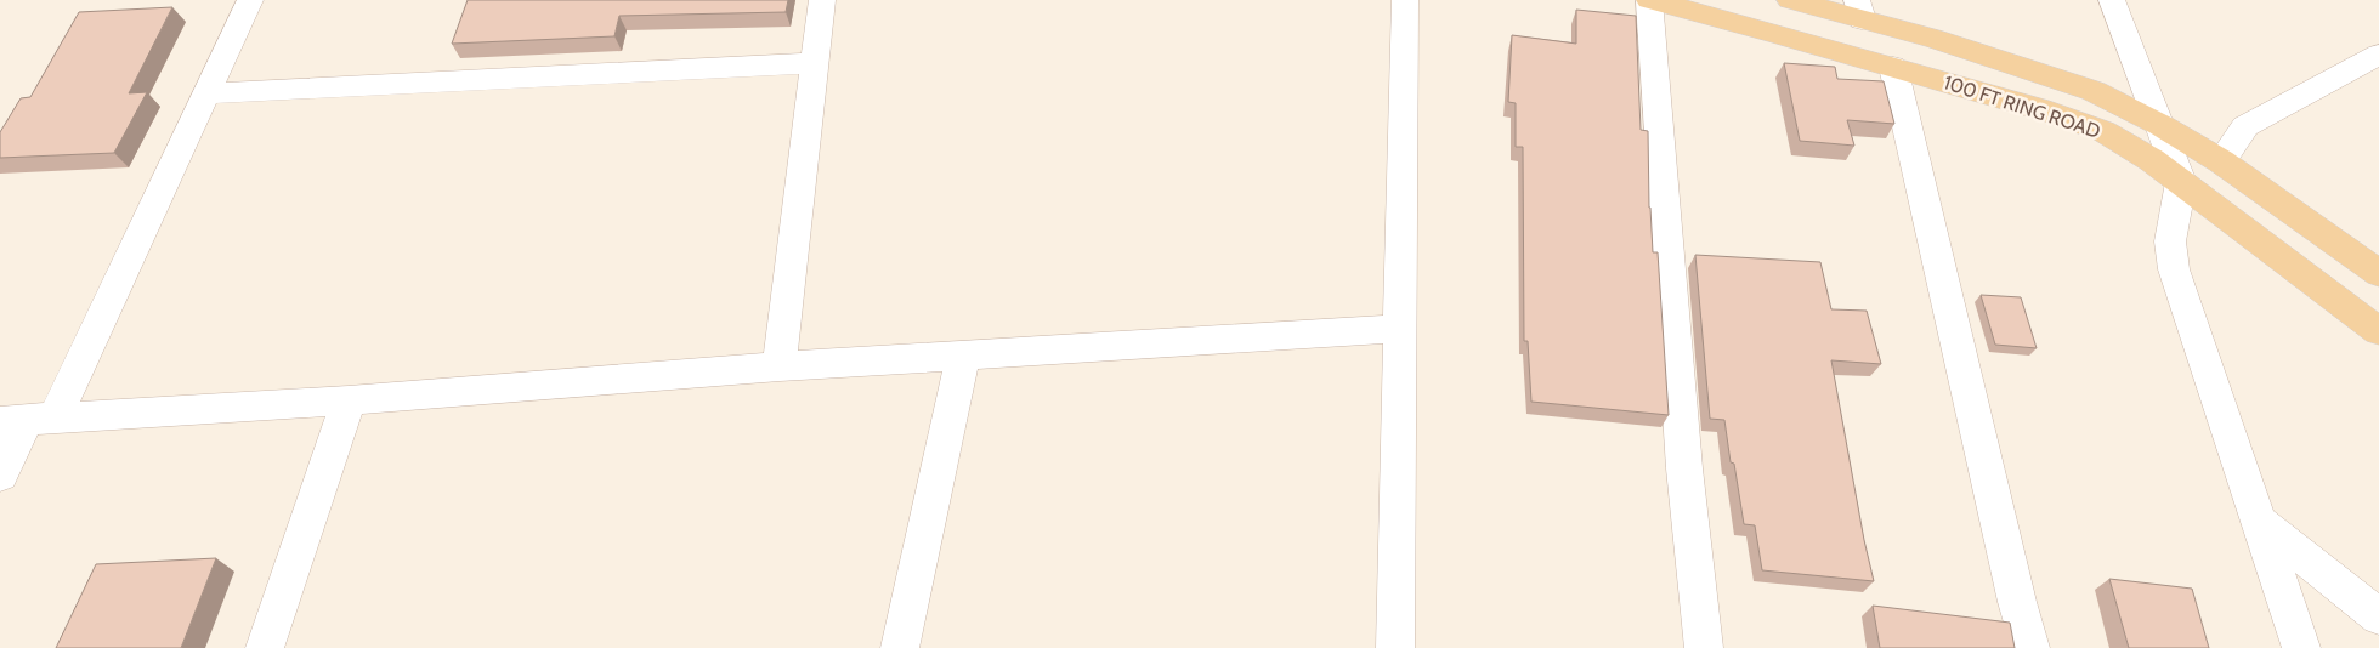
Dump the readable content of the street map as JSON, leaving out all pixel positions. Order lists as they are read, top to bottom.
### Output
{
  "streets": {
    "main road": ["100 FT RING ROAD"]
  }
}
